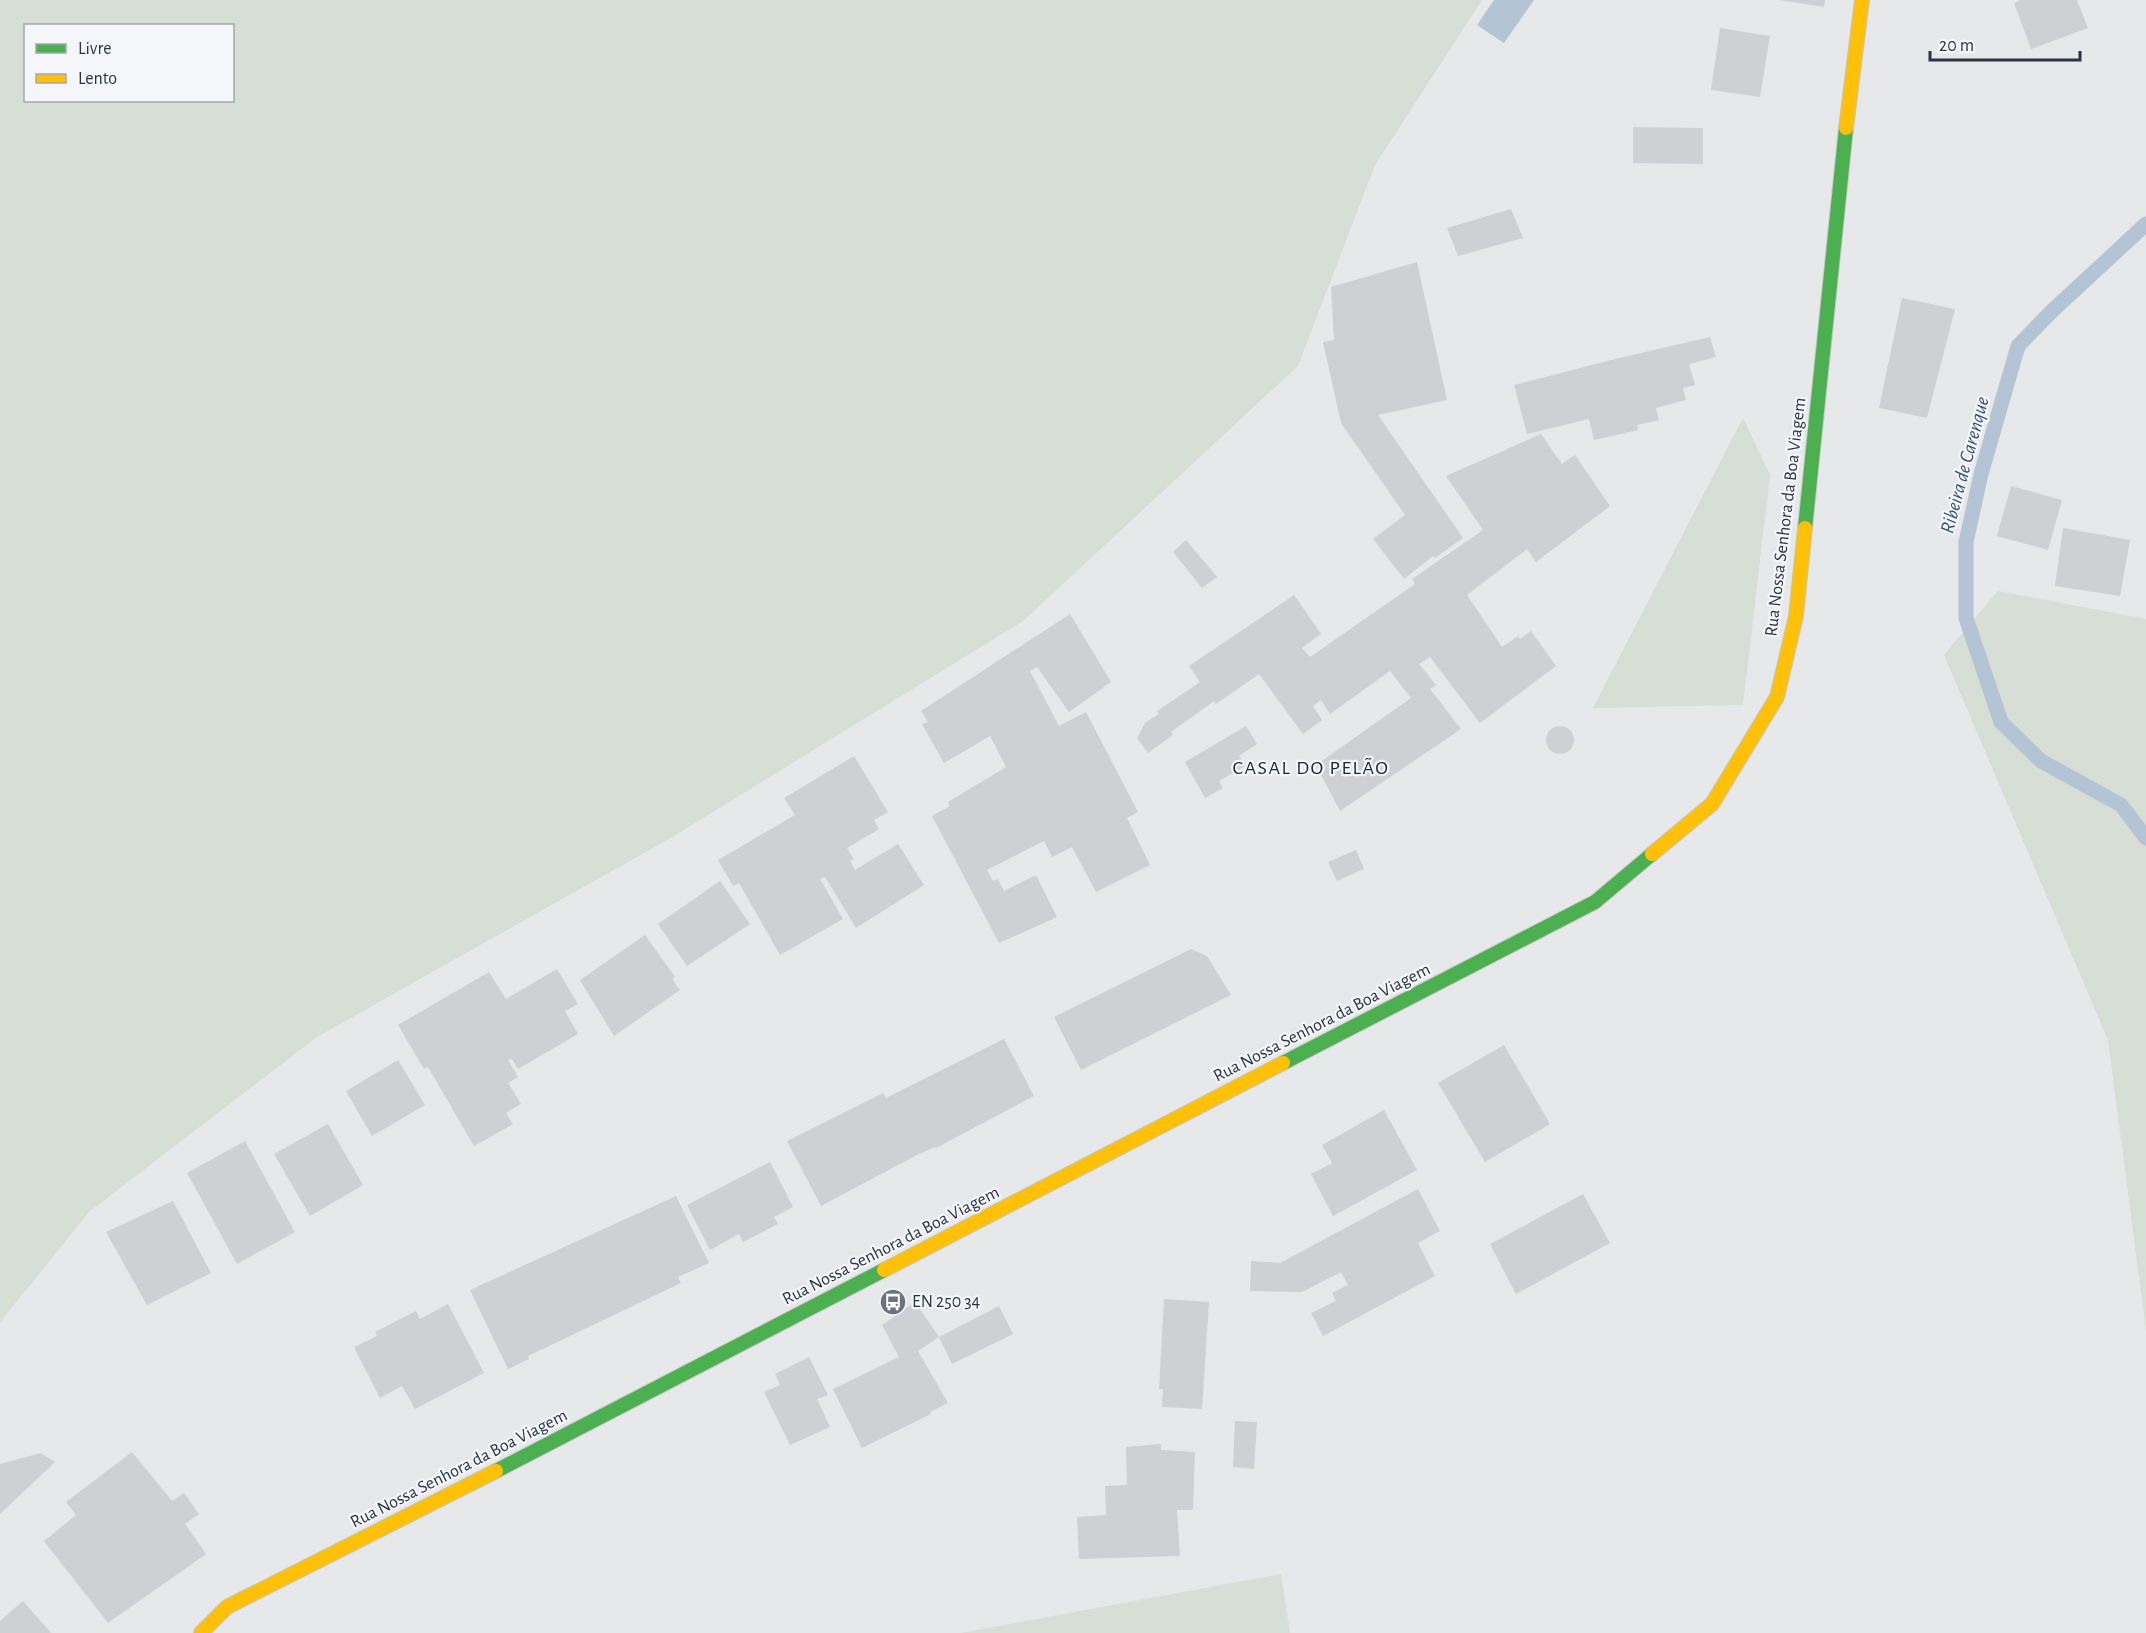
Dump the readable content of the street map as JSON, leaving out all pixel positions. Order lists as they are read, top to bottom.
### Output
{
  "streets": {
    "main road": ["Rua Nossa Senhora da Boa Viagem"]
  },
  "districts": ["CASAL DO PELÃO"],
  "water": ["Ribeira de Carenque"],
  "places": {
    "bus stop": ["EN 250 34"]
  },
  "legend": ["Livre", "Lento"],
  "scale_bar": "20 m"
}
